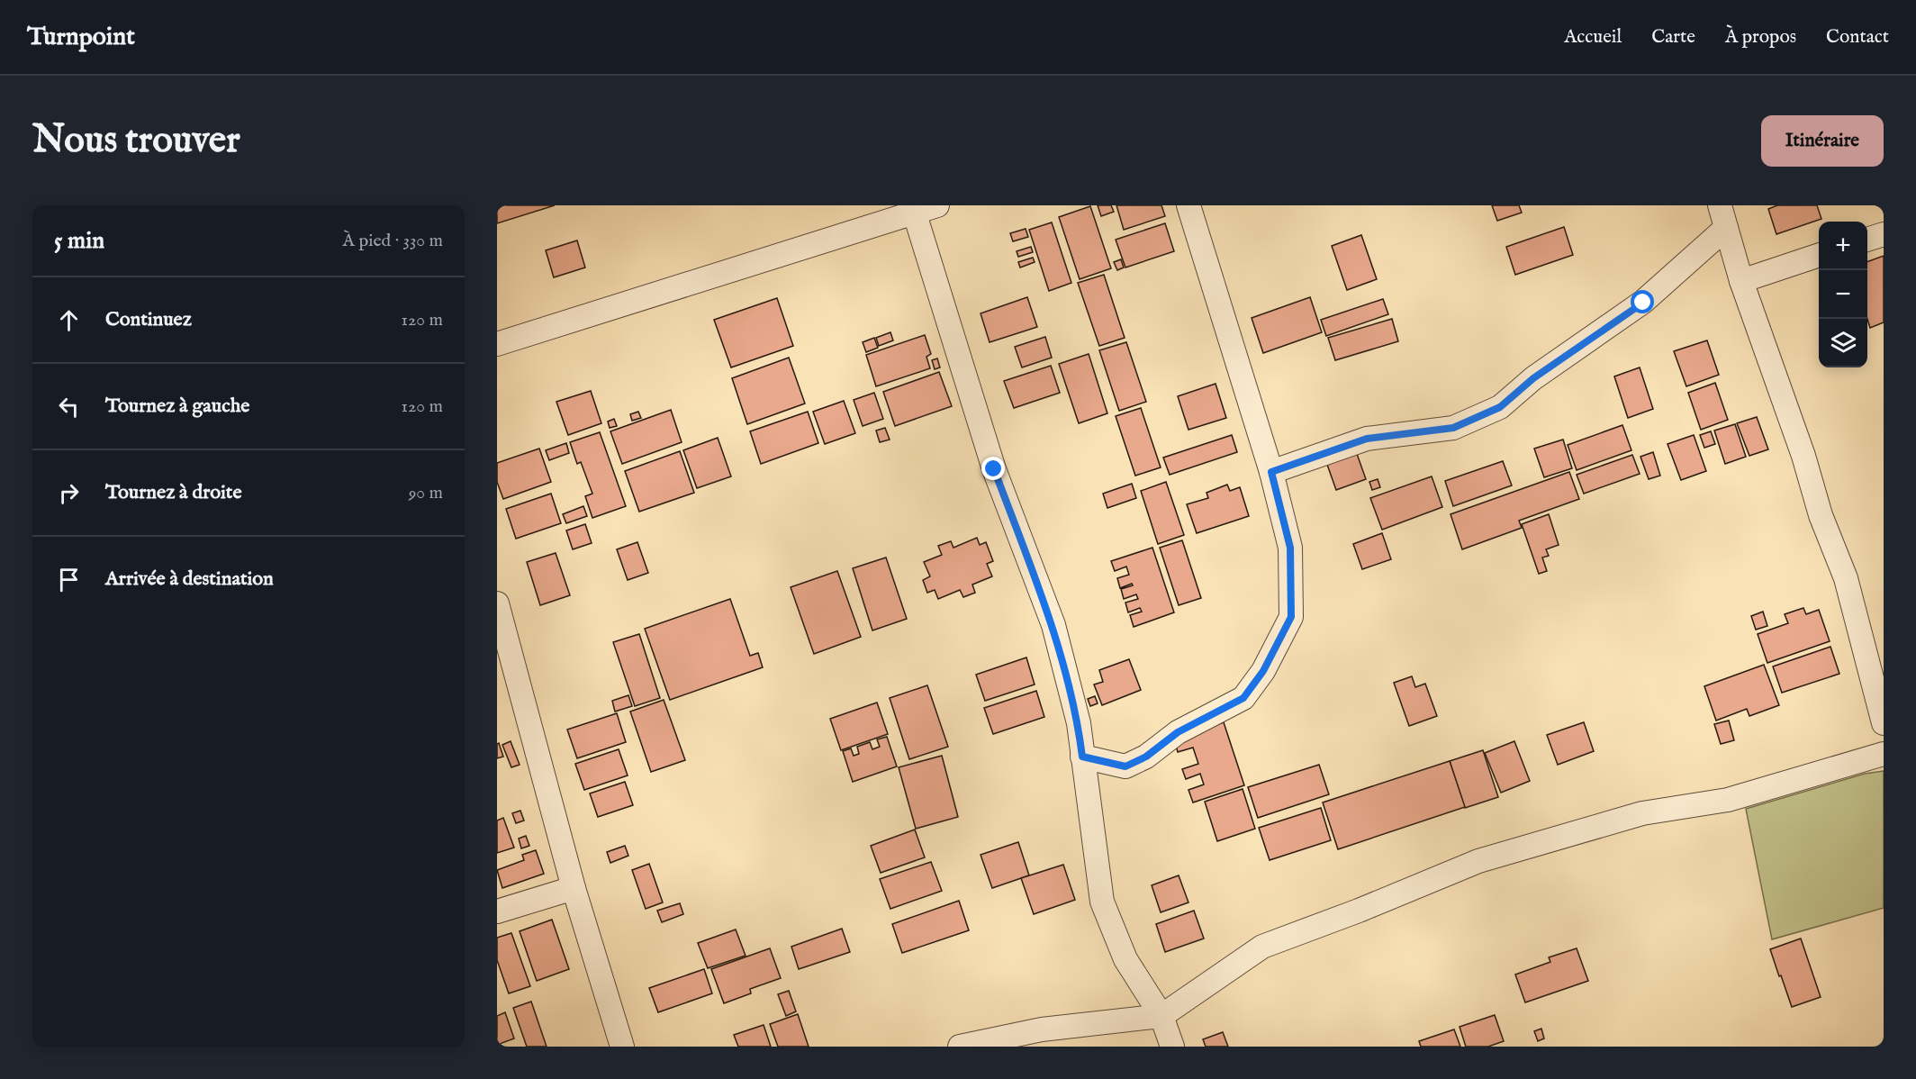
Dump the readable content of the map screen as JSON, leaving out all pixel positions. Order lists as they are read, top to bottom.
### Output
{
  "page": {
    "header": "Turnpoint",
    "nav": [
      "Accueil",
      "Carte",
      "À propos",
      "Contact"
    ],
    "buttons": "Itinéraire",
    "title": "Nous trouver",
    "heading": ["5 min", "À pied · 330 m"],
    "map_buttons": ["+", "−"],
    "list": [
      ["Continuez", "120 m"],
      ["Tournez à gauche", "120 m"],
      ["Tournez à droite", "90 m"],
      "Arrivée à destination"
    ]
  }
}
